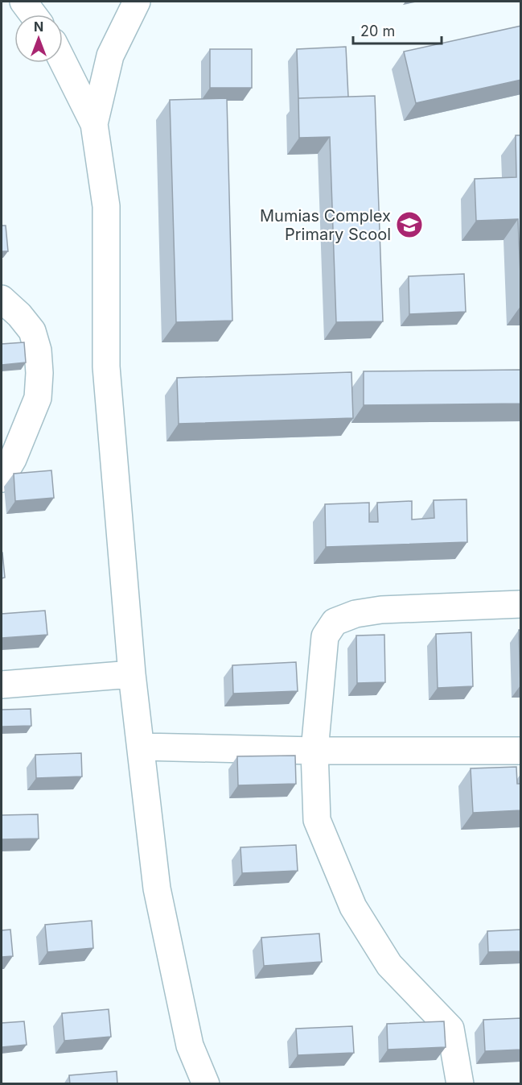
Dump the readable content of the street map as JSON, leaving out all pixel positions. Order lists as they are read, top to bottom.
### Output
{
  "places": {
    "school or university": ["Mumias Complex Primary Scool"]
  },
  "scale_bar": "20 m",
  "north": "top"
}
